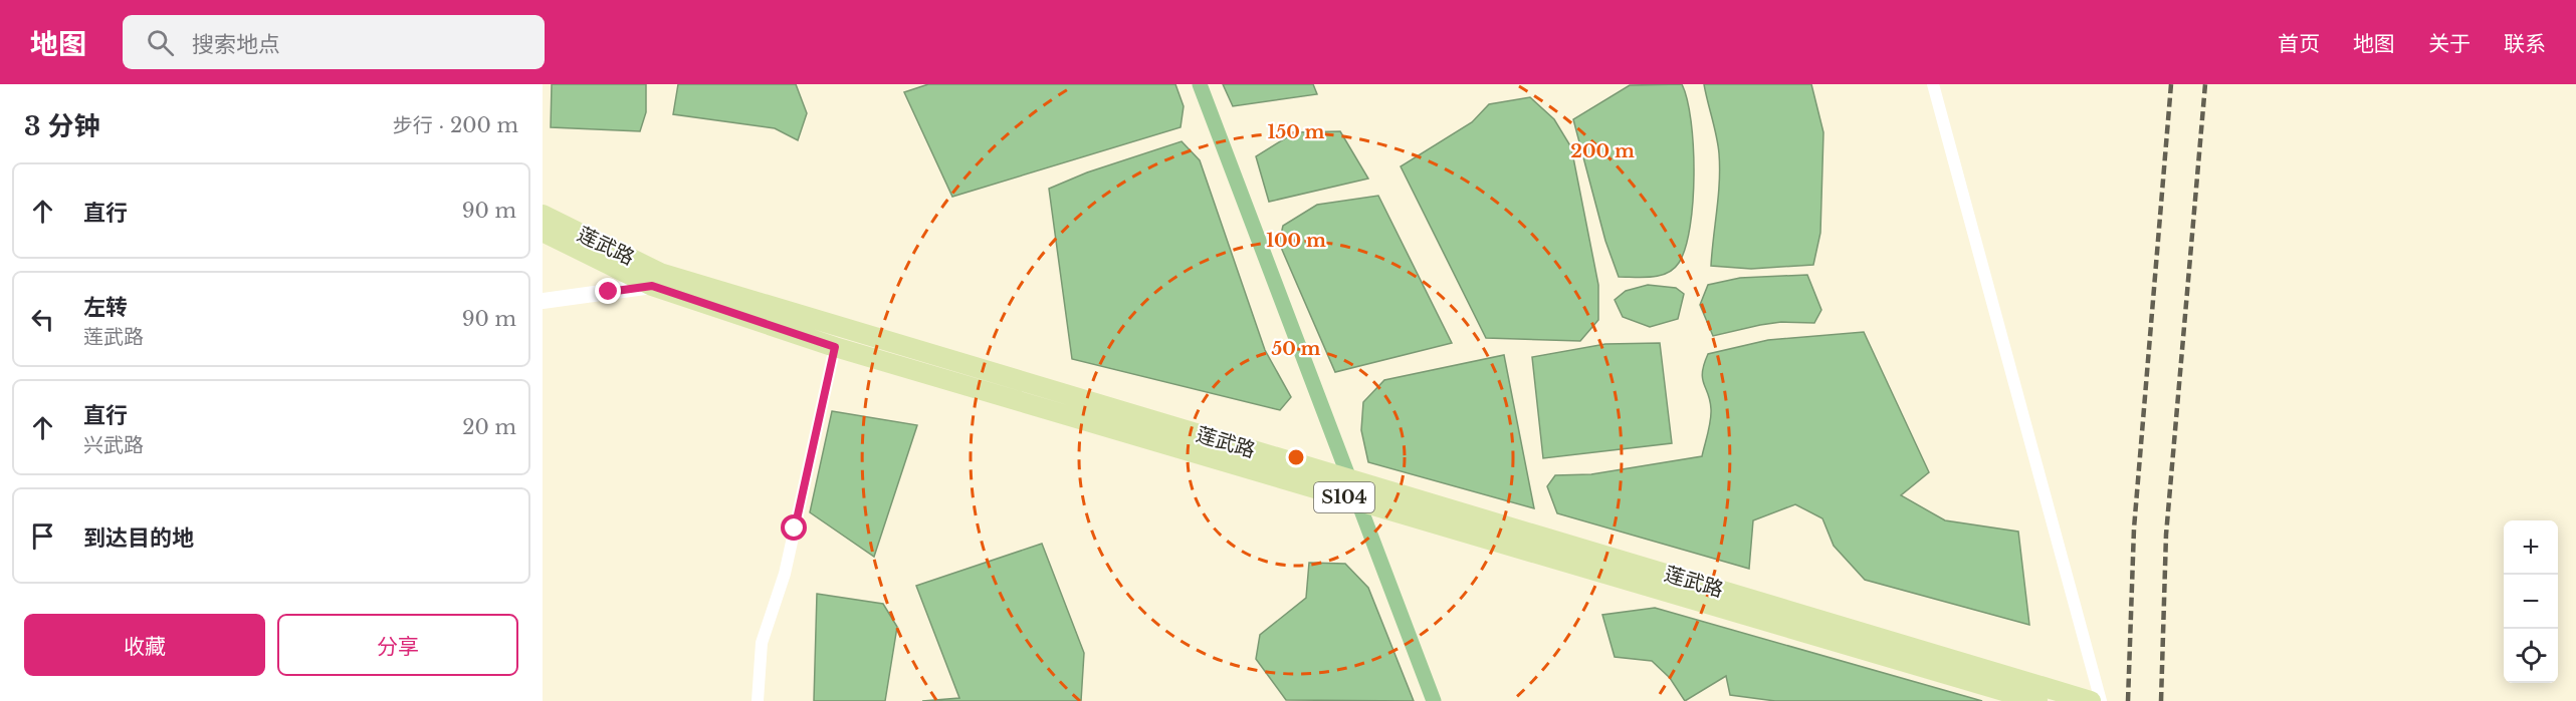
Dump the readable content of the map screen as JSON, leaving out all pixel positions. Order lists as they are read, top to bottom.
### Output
{
  "streets": {
    "main road": ["莲武路", "S104"]
  },
  "page": {
    "header": "地图",
    "search": "搜索地点",
    "nav": [
      "首页",
      "地图",
      "关于",
      "联系"
    ],
    "heading": ["3 分钟", "步行 · 200 m"],
    "list": [
      ["直行", "90 m"],
      ["左转", "莲武路", "90 m"],
      ["直行", "兴武路", "20 m"],
      "到达目的地"
    ],
    "map_buttons": ["+", "−"],
    "buttons": ["收藏", "分享"]
  },
  "rings": [
    "150 m",
    "200 m",
    "100 m",
    "50 m"
  ]
}
